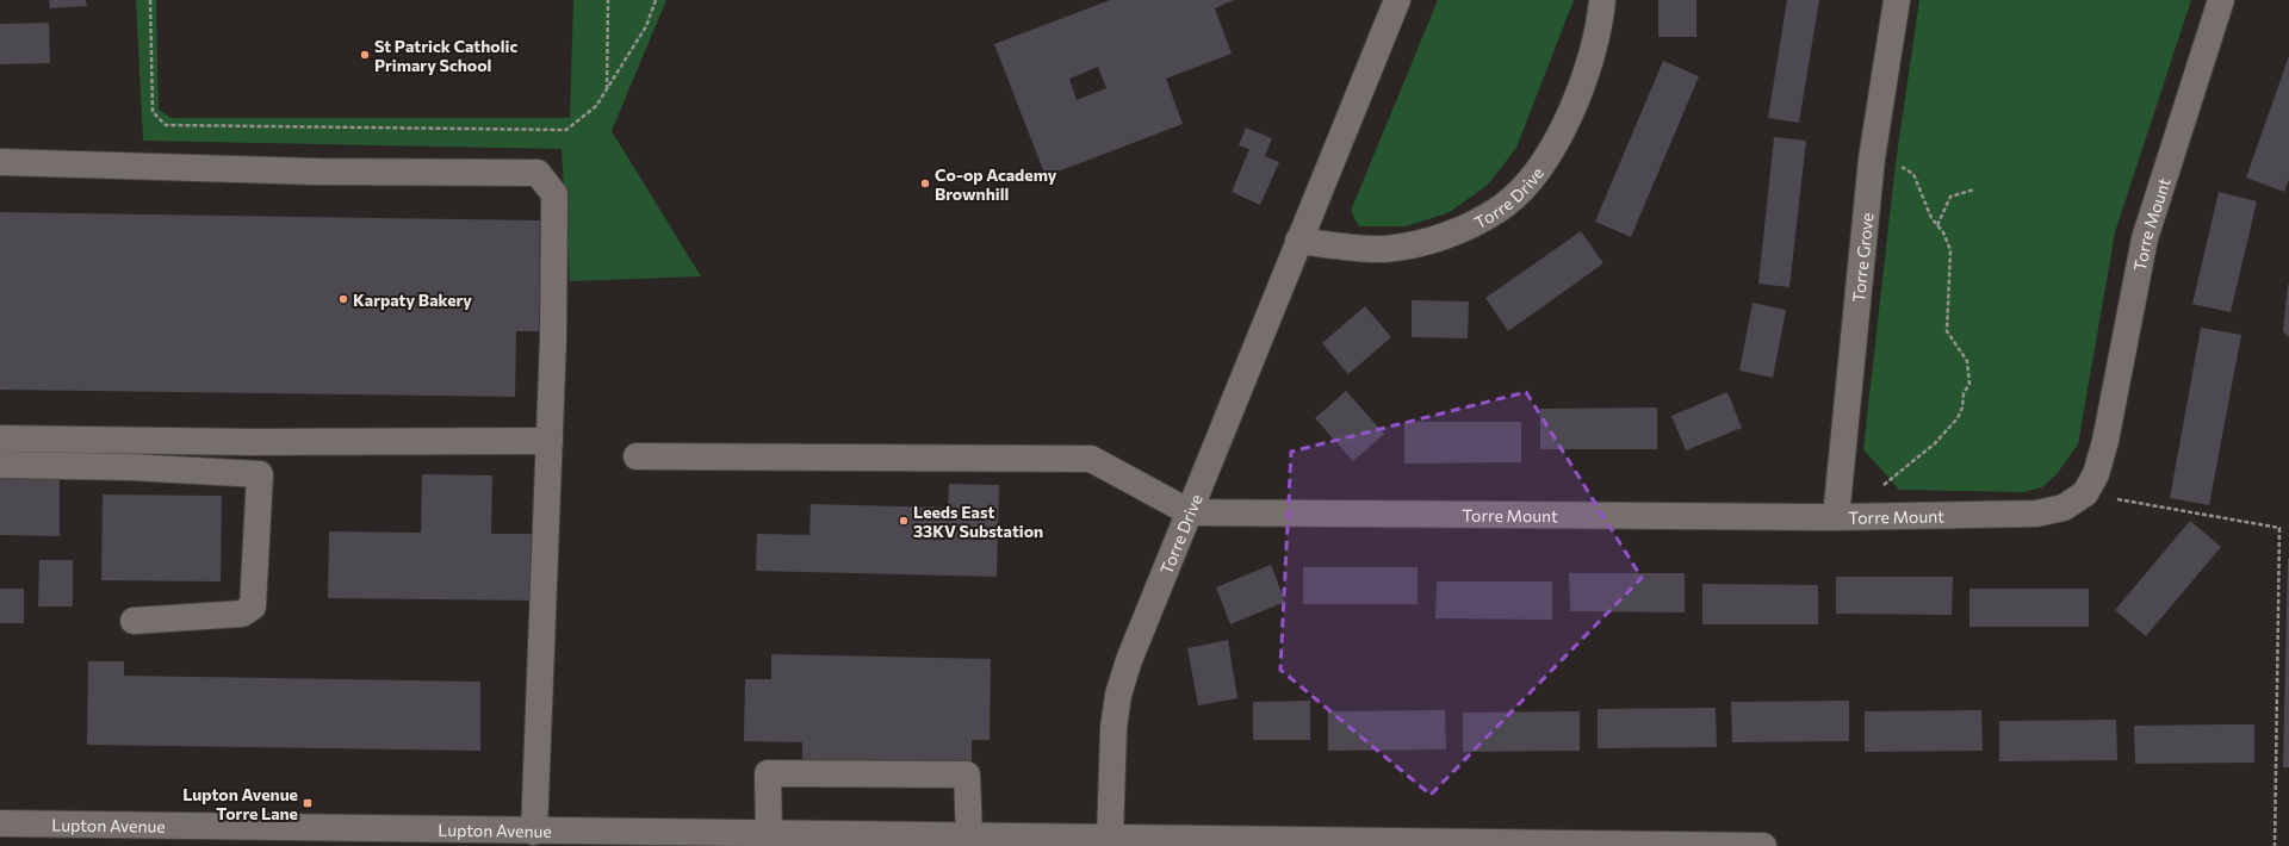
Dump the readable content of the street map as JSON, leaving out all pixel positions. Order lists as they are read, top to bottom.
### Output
{
  "streets": {
    "street": [
      "Torre Drive",
      "Torre Mount",
      "Torre Grove",
      "Lupton Avenue"
    ]
  },
  "crossings": [
    ["Torre Drive", "Torre Mount"],
    ["Torre Drive", "Lupton Avenue"],
    ["Torre Mount", "Torre Grove"]
  ],
  "places": {
    "other": [
      "St Patrick Catholic Primary School",
      "Co-op Academy Brownhill",
      "Karpaty Bakery",
      "Leeds East 33KV Substation"
    ],
    "transit": ["Lupton Avenue Torre Lane"]
  }
}
